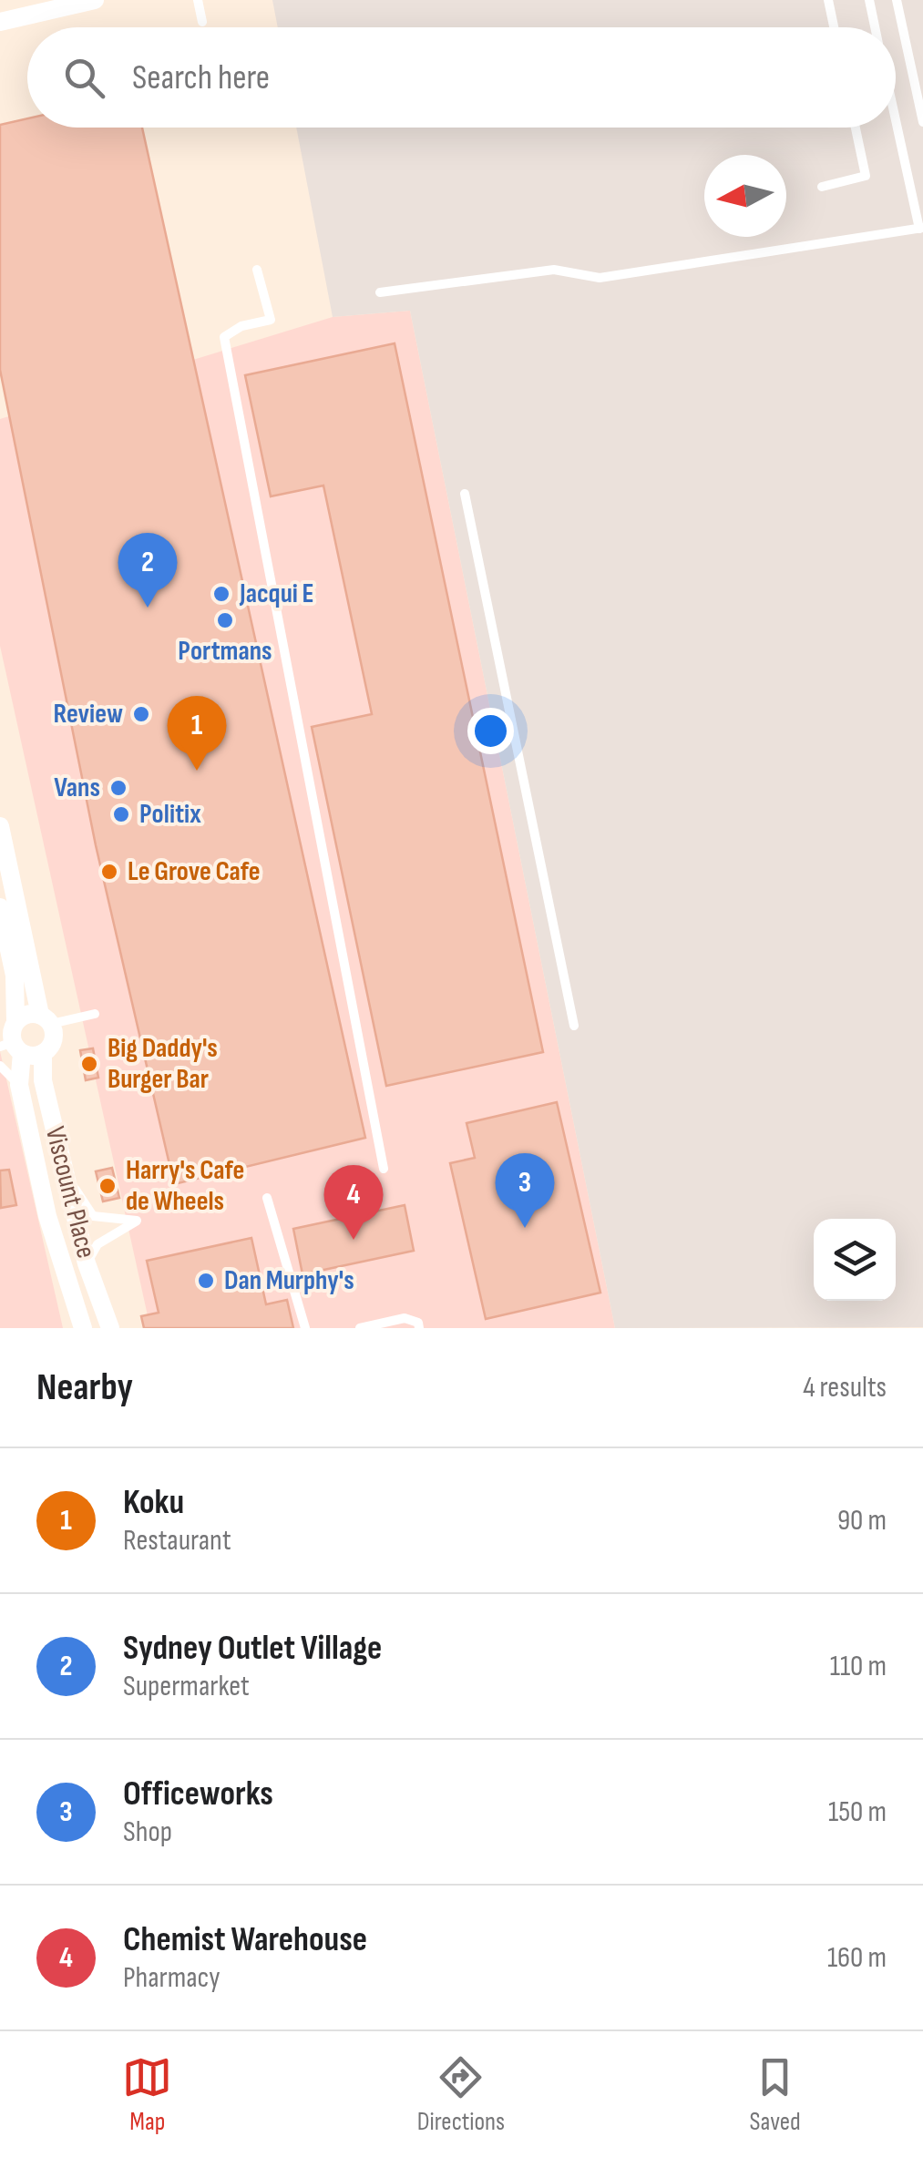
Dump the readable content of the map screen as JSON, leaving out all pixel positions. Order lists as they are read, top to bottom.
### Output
{
  "streets": {
    "street": ["Viscount Place"]
  },
  "places": [
    "Jacqui E",
    "Portmans",
    "Review",
    "Vans",
    "Politix",
    "Le Grove Cafe",
    "Big Daddy's Burger Bar",
    "Harry's Cafe de Wheels",
    "Dan Murphy's"
  ],
  "north": "left",
  "page": {
    "search": "Search here",
    "pins": [
      "2",
      "1",
      "3",
      "4"
    ],
    "heading": ["Nearby", "4 results"],
    "list": [
      {
        "mark": "1",
        "name": "Koku",
        "note": "Restaurant",
        "value": "90 m"
      },
      {
        "mark": "2",
        "name": "Sydney Outlet Village",
        "note": "Supermarket",
        "value": "110 m"
      },
      {
        "mark": "3",
        "name": "Officeworks",
        "note": "Shop",
        "value": "150 m"
      },
      {
        "mark": "4",
        "name": "Chemist Warehouse",
        "note": "Pharmacy",
        "value": "160 m"
      }
    ],
    "nav": ["Map", "Directions", "Saved"]
  }
}
